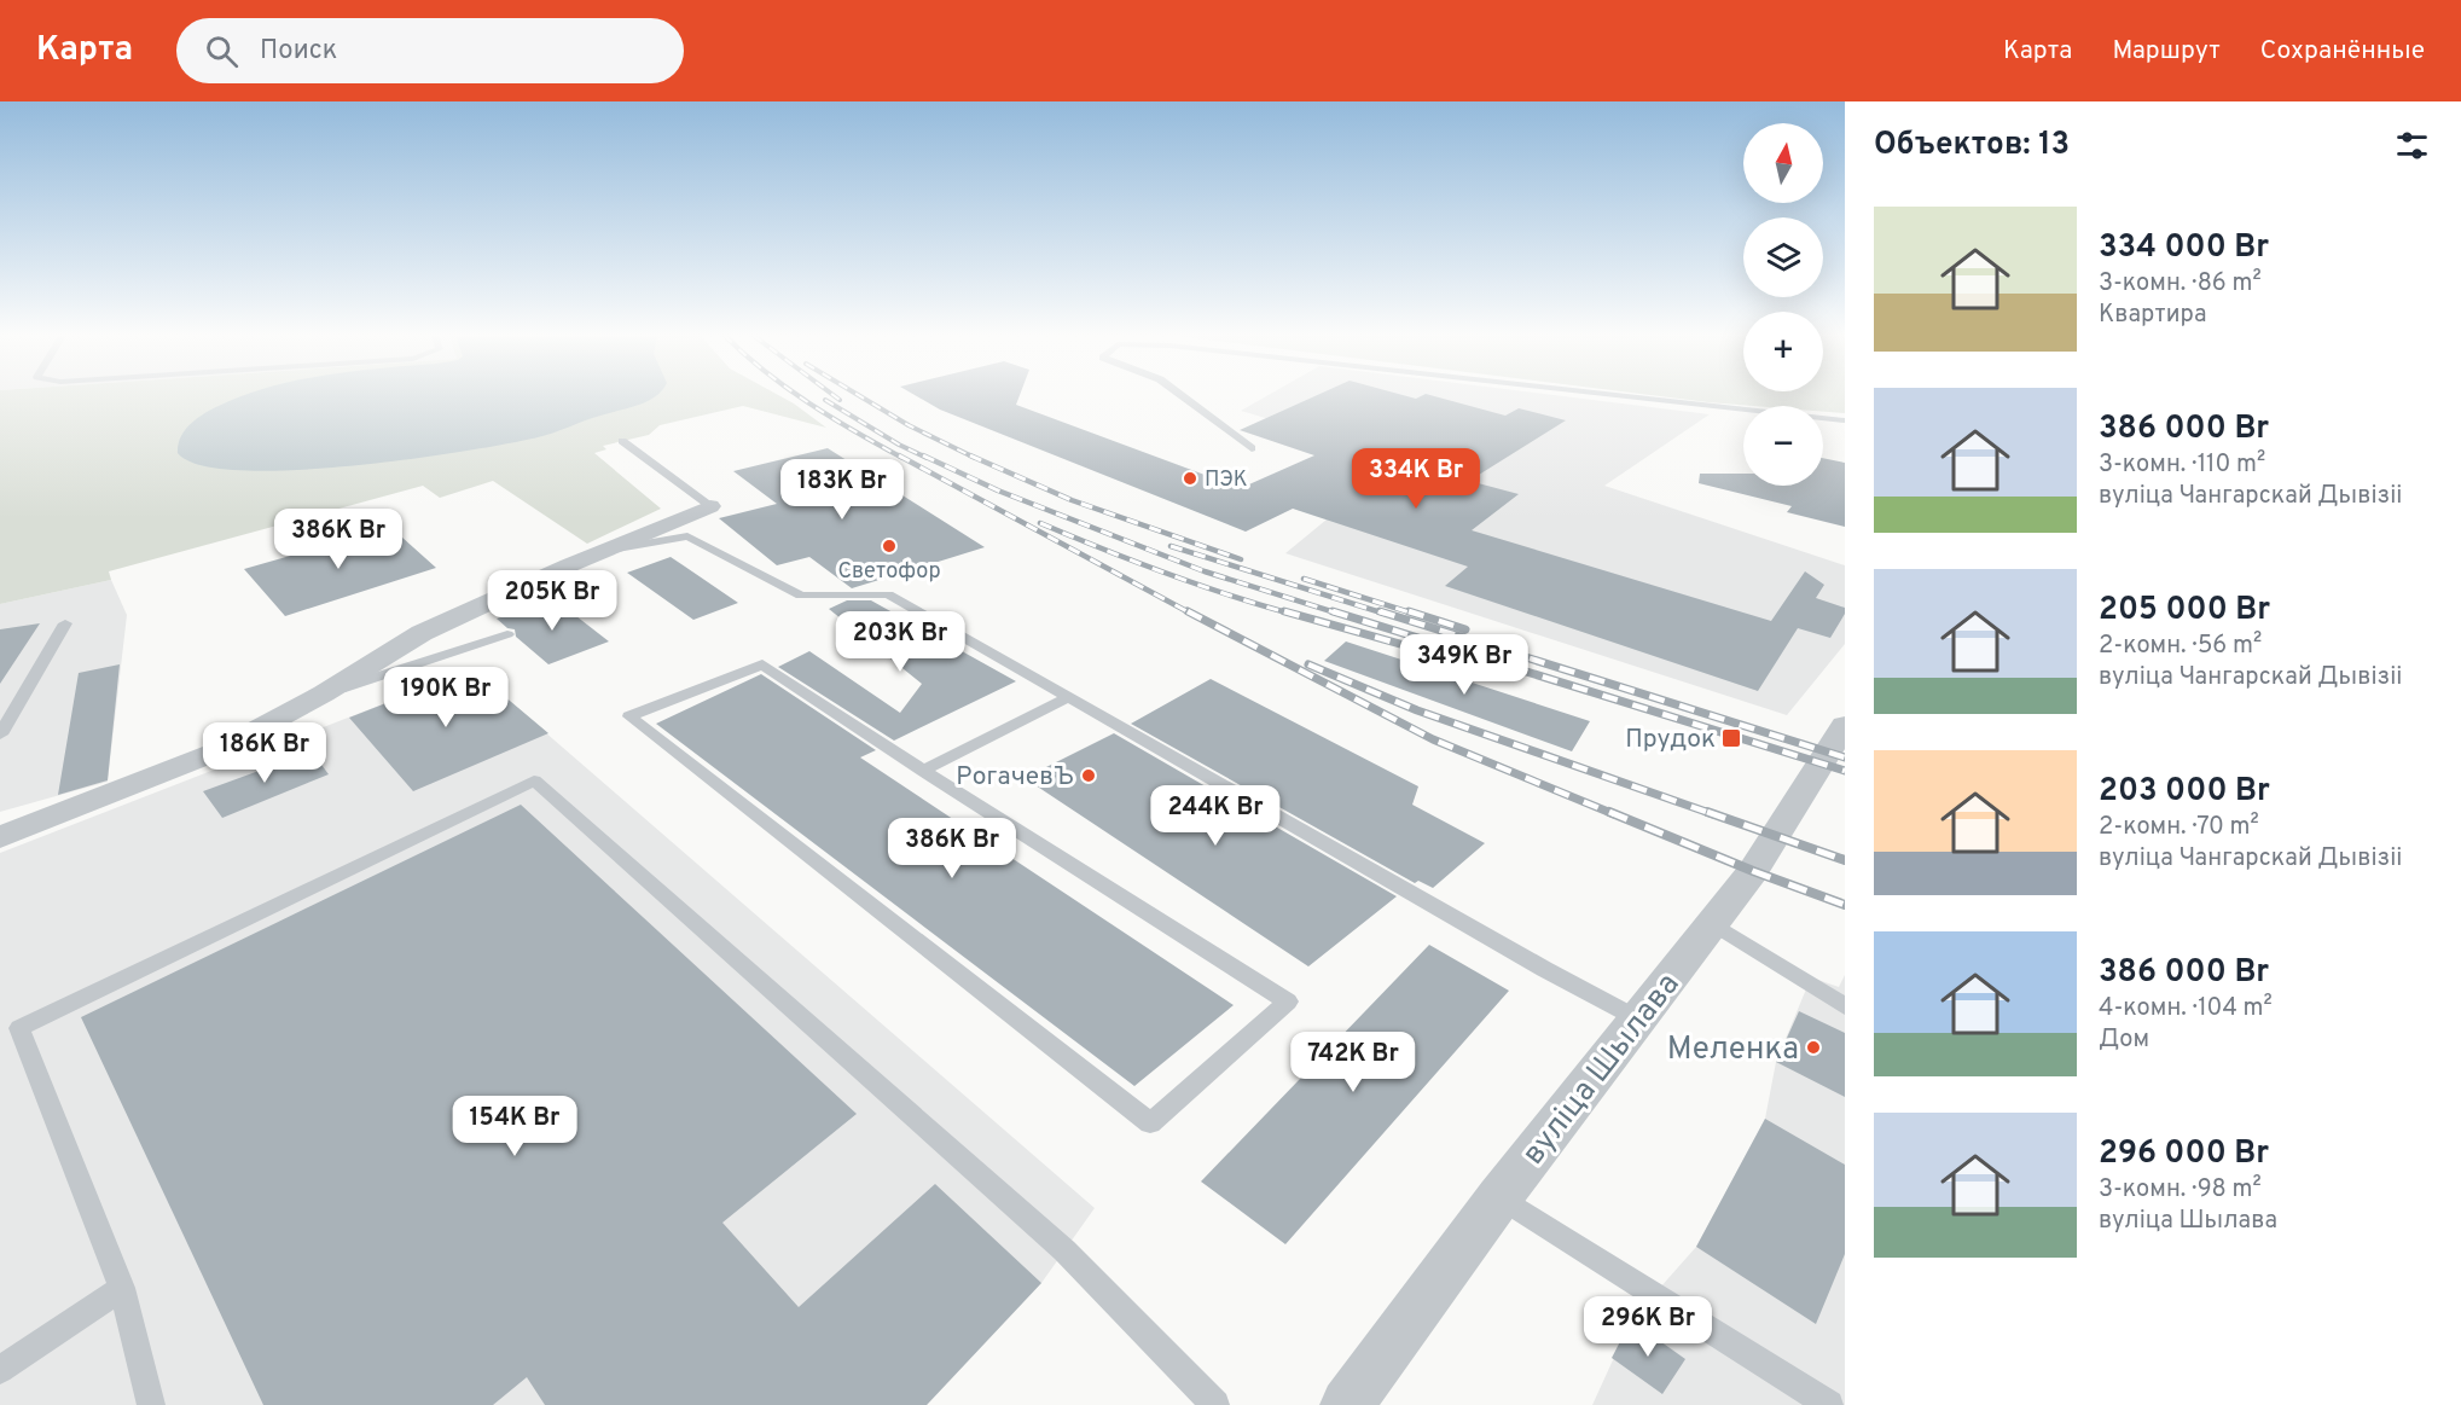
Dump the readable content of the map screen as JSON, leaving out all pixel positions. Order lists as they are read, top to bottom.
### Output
{
  "streets": {
    "street": ["вуліца Шылава"]
  },
  "places": {
    "other": [
      "ПЭК",
      "Светофор",
      "РогачевЪ",
      "Меленка"
    ],
    "transit": ["Прудок"]
  },
  "north": "top",
  "page": {
    "header": "Карта",
    "search": "Поиск",
    "nav": ["Карта", "Маршрут", "Сохранённые"],
    "heading": "Объектов: 13",
    "map_buttons": ["+", "−"],
    "list": [
      {
        "name": "334 000 Br",
        "note": "3-комн. · 86 m² · Квартира"
      },
      {
        "name": "386 000 Br",
        "note": "3-комн. · 110 m² · вуліца Чангарскай Дывізіі"
      },
      {
        "name": "205 000 Br",
        "note": "2-комн. · 56 m² · вуліца Чангарскай Дывізіі"
      },
      {
        "name": "203 000 Br",
        "note": "2-комн. · 70 m² · вуліца Чангарскай Дывізіі"
      },
      {
        "name": "386 000 Br",
        "note": "4-комн. · 104 m² · Дом"
      },
      {
        "name": "296 000 Br",
        "note": "3-комн. · 98 m² · вуліца Шылава"
      }
    ],
    "price": [
      "334K Br",
      "183K Br",
      "386K Br",
      "205K Br",
      "203K Br",
      "349K Br",
      "190K Br",
      "186K Br",
      "244K Br",
      "386K Br",
      "742K Br",
      "154K Br",
      "296K Br"
    ]
  }
}
